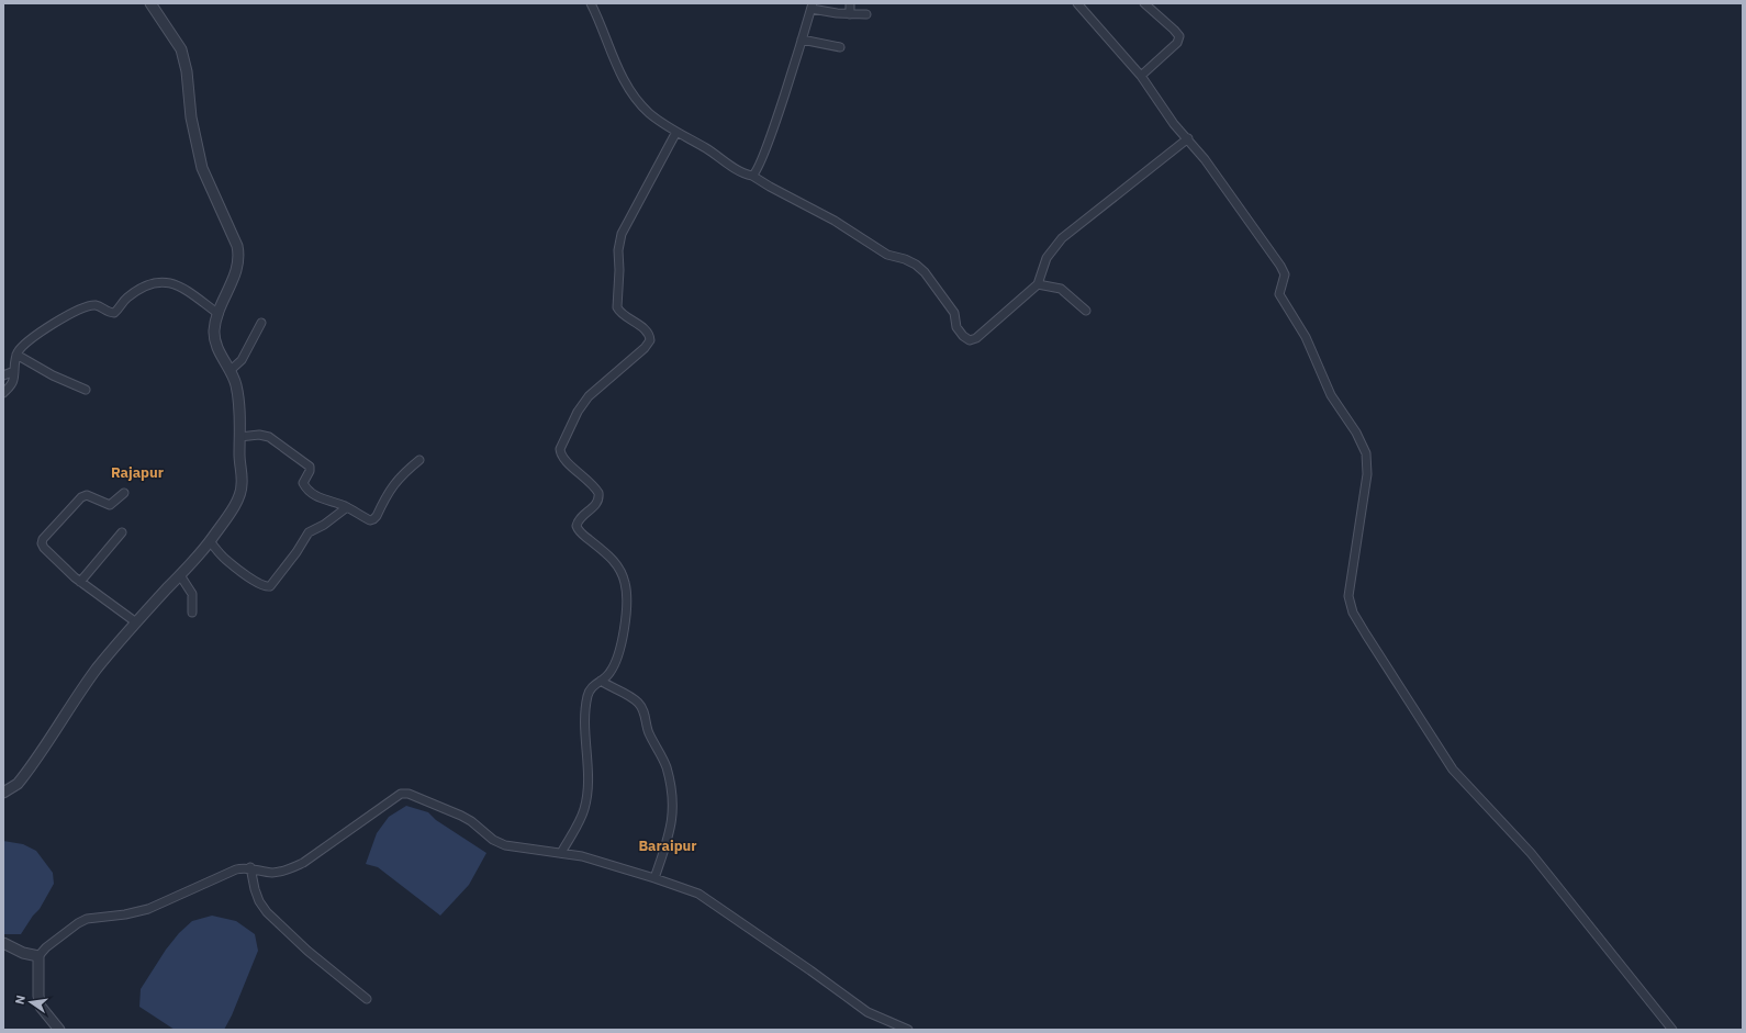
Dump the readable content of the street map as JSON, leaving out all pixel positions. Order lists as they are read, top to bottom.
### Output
{
  "districts": ["Rajapur", "Baraipur"],
  "north": "left"
}
